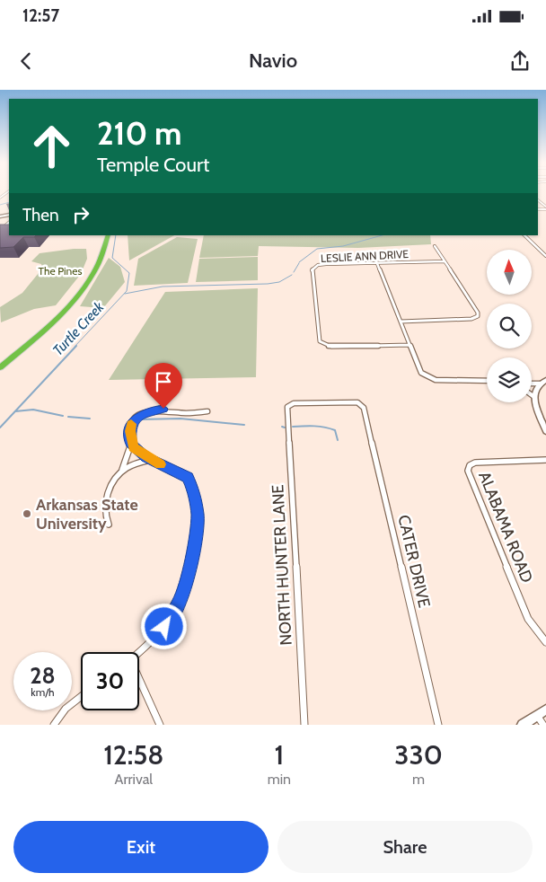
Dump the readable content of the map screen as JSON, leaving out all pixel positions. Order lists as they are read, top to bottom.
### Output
{
  "streets": {
    "street": [
      "LESLIE ANN DRIVE",
      "ALABAMA ROAD",
      "CATER DRIVE",
      "NORTH HUNTER LANE"
    ]
  },
  "crossings": [
    ["CATER DRIVE", "NORTH HUNTER LANE"]
  ],
  "water": ["Turtle Creek"],
  "parks": ["The Pines"],
  "places": ["Arkansas State University"],
  "north": "top",
  "page": {
    "status": "12:57",
    "header": "Navio",
    "turn": ["210 m", "Temple Court"],
    "then": "Then",
    "speed": "28 km/h",
    "limit": "30",
    "eta": [
      "12:58",
      "Arrival",
      "1",
      "min",
      "330",
      "m"
    ],
    "buttons": ["Exit", "Share"]
  }
}
